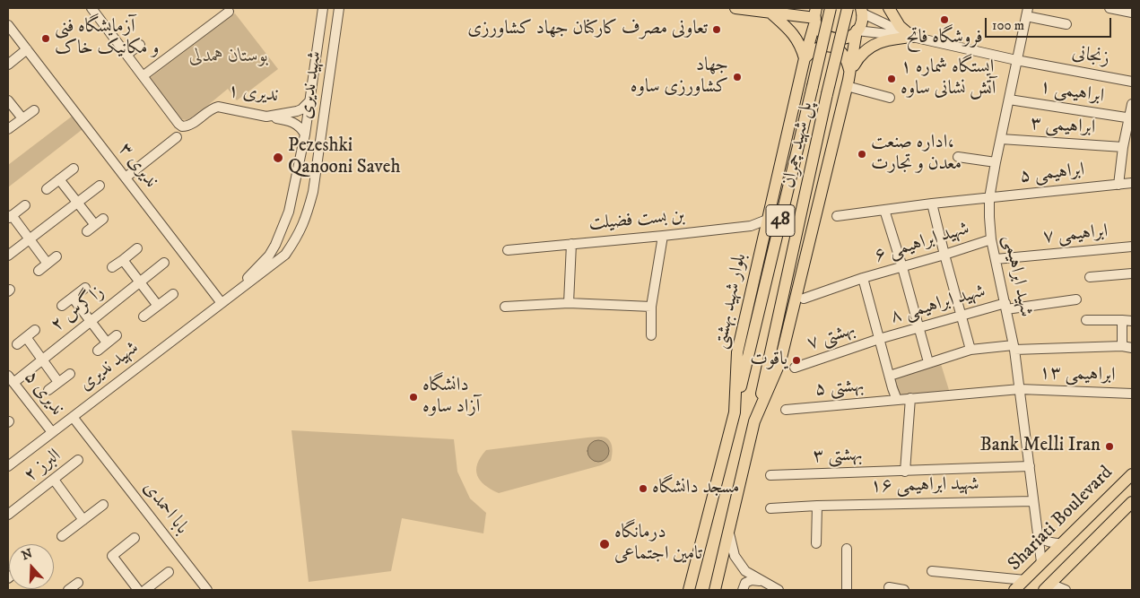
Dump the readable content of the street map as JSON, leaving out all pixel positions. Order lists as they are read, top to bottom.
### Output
{
  "streets": {
    "main road": [
      "پل شهید چمران",
      "48",
      "بلوار شهید بهشتی",
      "Shariati Boulevard"
    ],
    "street": [
      "زنجانی",
      "شهید ندیری",
      "ابراهیمی ۱",
      "ندیری ۱",
      "ابراهیمی ۳",
      "ندیری ۳",
      "ابراهیمی ۵",
      "بن بست فضیلت",
      "ابراهیمی ۷",
      "شهید ابراهیمی ۶",
      "شهید ابراهیمی",
      "شهید ابراهیمی ۸",
      "زاگرس ۲",
      "بهشتی ۷",
      "ابراهیمی ۱۳",
      "بهشتی ۵",
      "ندیری ۵",
      "بهشتی ۳",
      "البرز ۲",
      "شهید ابراهیمی ۱۶",
      "بابا احمدی"
    ]
  },
  "crossings": [
    ["زنجانی", "شهید ابراهیمی"],
    ["شهید ندیری", "ندیری ۱"],
    ["شهید ندیری", "ندیری ۳"],
    ["شهید ندیری", "ندیری ۵"],
    ["شهید ندیری", "بابا احمدی"],
    ["ابراهیمی ۱", "شهید ابراهیمی"],
    ["ابراهیمی ۳", "شهید ابراهیمی"],
    ["پل شهید چمران", "48"],
    ["پل شهید چمران", "بلوار شهید بهشتی"],
    ["ابراهیمی ۵", "شهید ابراهیمی"],
    ["بن بست فضیلت", "بلوار شهید بهشتی"],
    ["ابراهیمی ۷", "شهید ابراهیمی"],
    ["شهید ابراهیمی ۶", "شهید ابراهیمی"],
    ["شهید ابراهیمی", "شهید ابراهیمی ۸"],
    ["شهید ابراهیمی", "ابراهیمی ۱۳"],
    ["شهید ابراهیمی", "بهشتی ۳"],
    ["شهید ابراهیمی", "شهید ابراهیمی ۱۶"],
    ["شهید ابراهیمی", "Shariati Boulevard"],
    ["شهید ابراهیمی ۸", "بهشتی ۷"],
    ["زاگرس ۲", "ندیری ۵"],
    ["ابراهیمی ۱۳", "بهشتی ۵"]
  ],
  "parks": ["بوستان همدلی"],
  "places": [
    "فروشگاه فاتح",
    "تعاونی مصرف کارکنان جهاد کشاورزی",
    "آزمایشگاه فنی و مکانیک خاک",
    "جهاد کشاورزی ساوه",
    "ایستگاه شماره ۱ آتش نشانی ساوه",
    "اداره صنعت، معدن و تجارت",
    "Pezeshki Qanooni Saveh",
    "یاقوت",
    "دانشگاه آزاد ساوه",
    "Bank Melli Iran",
    "مسجد دانشگاه",
    "درمانگاه تامین اجتماعی"
  ],
  "scale_bar": "100 m",
  "north": "top"
}
